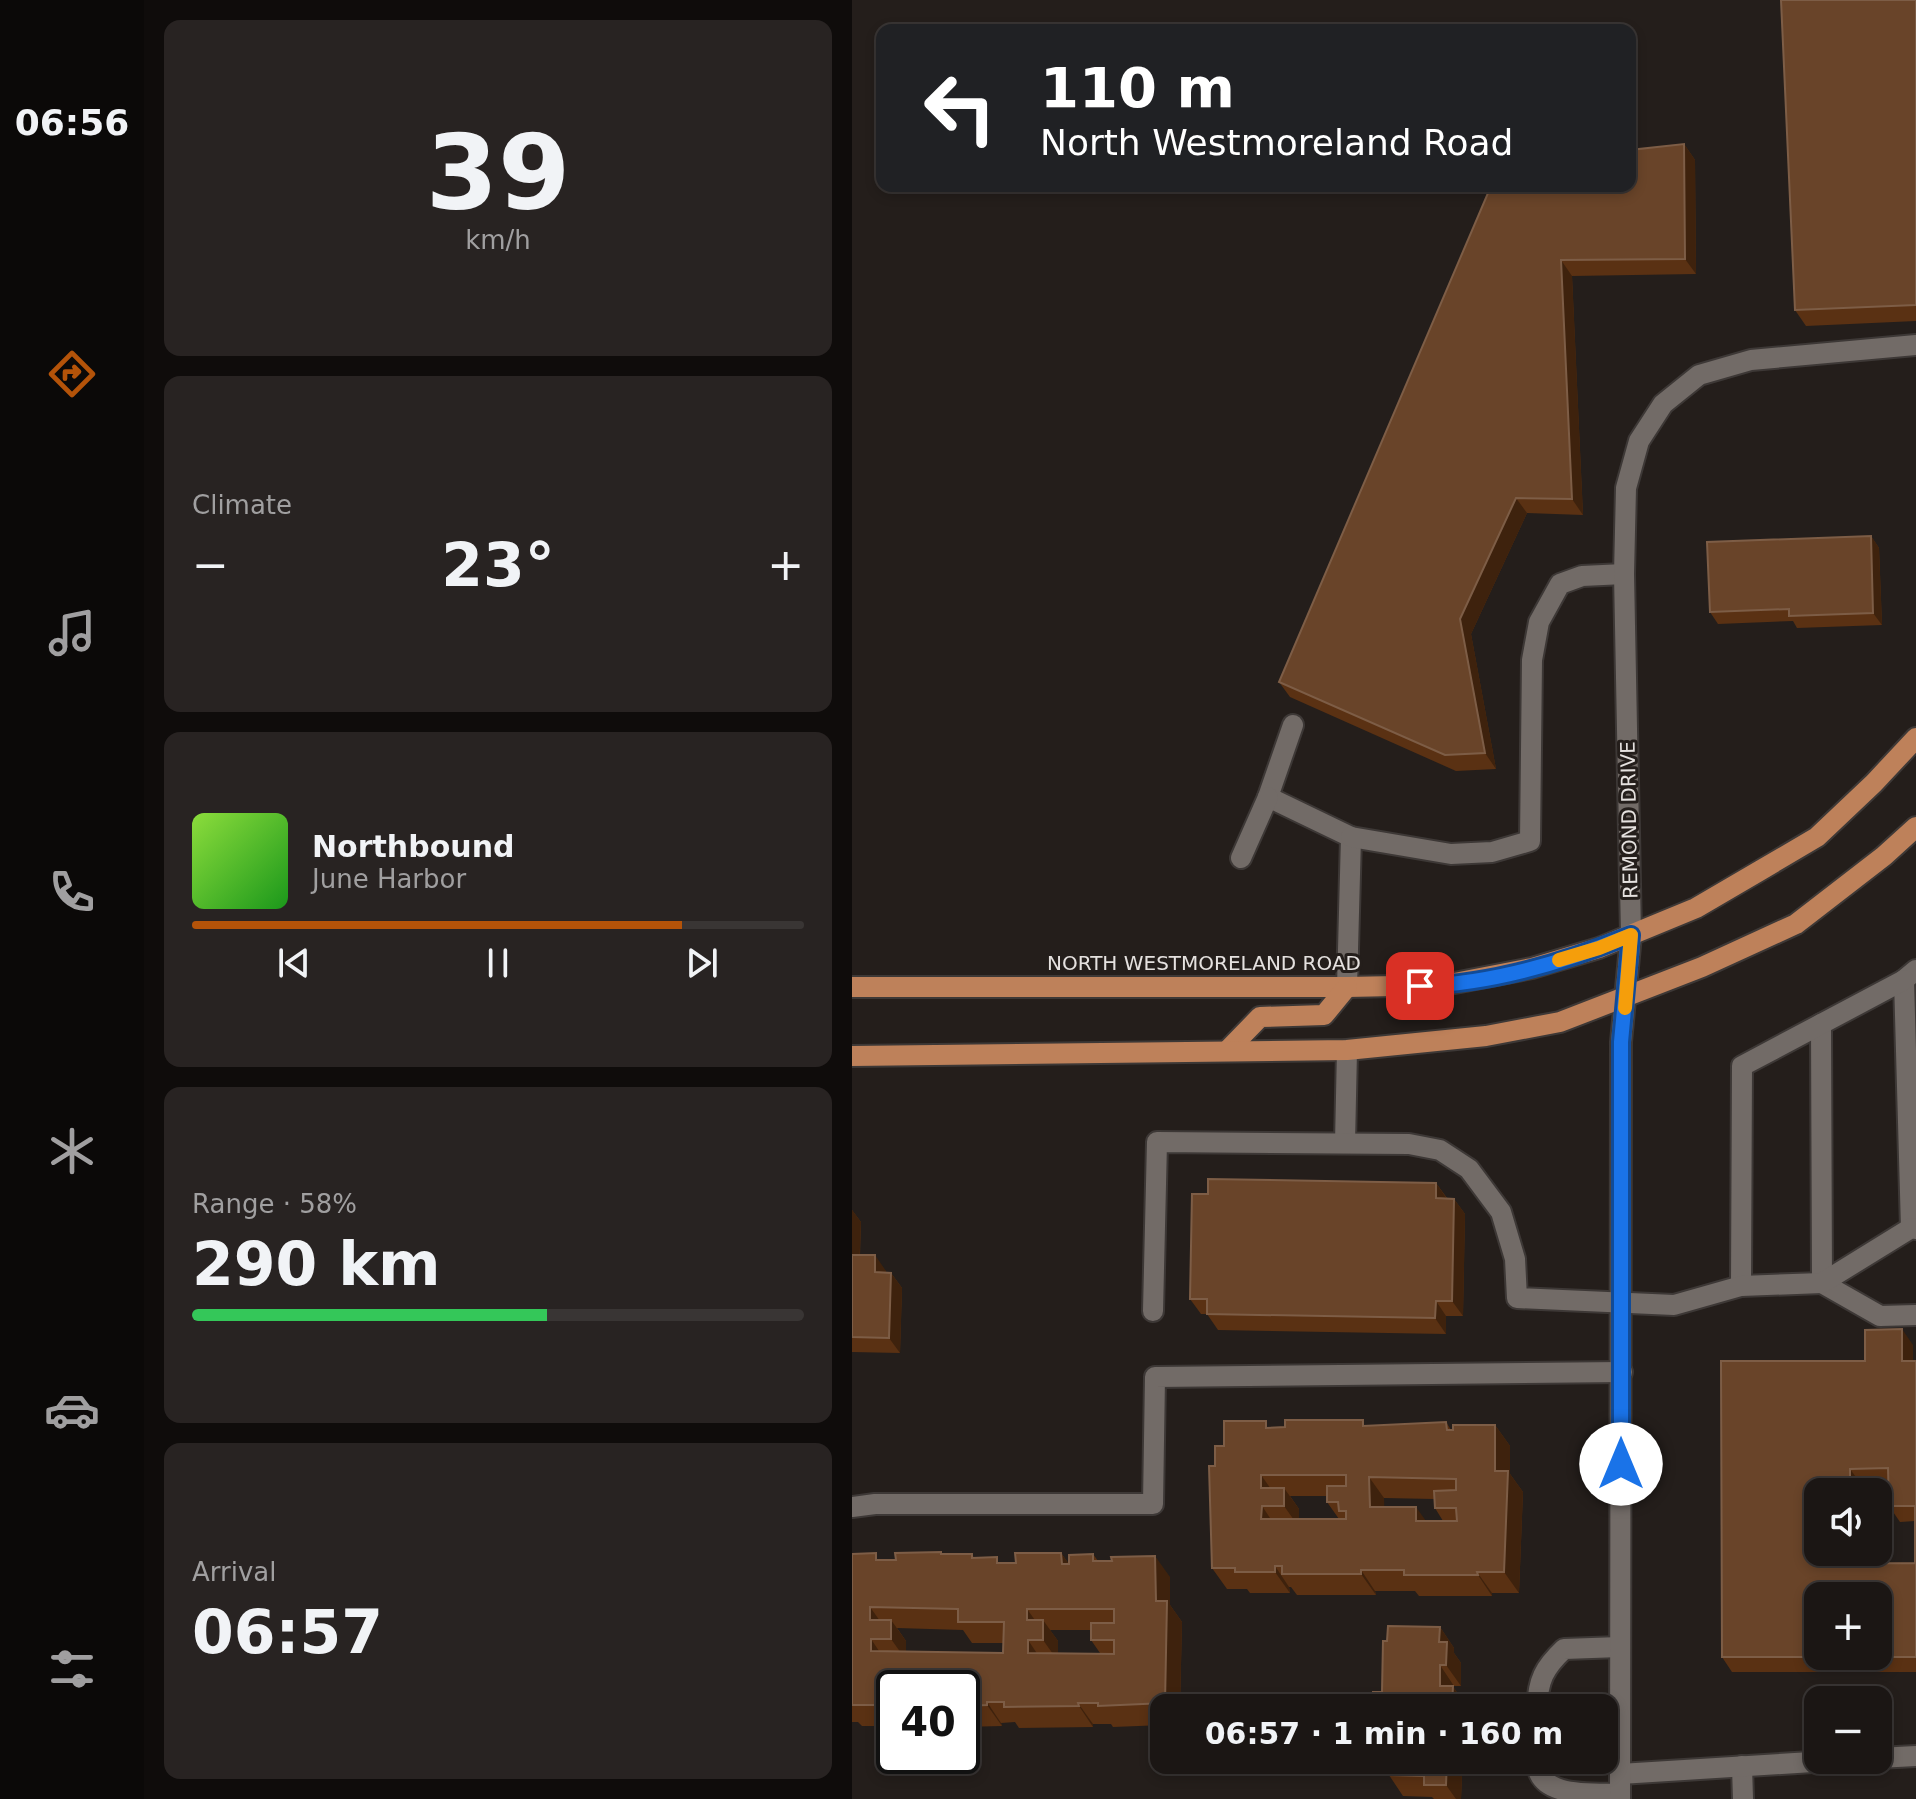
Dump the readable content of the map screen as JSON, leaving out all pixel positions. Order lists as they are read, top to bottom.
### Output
{
  "streets": {
    "main road": ["NORTH WESTMORELAND ROAD"],
    "street": ["REMOND DRIVE"]
  },
  "crossings": [
    ["REMOND DRIVE", "NORTH WESTMORELAND ROAD"]
  ],
  "page": {
    "tabs": "06:56",
    "tile": [
      ["39", "km/h"],
      "Climate",
      ["Range · 58%", "290 km"],
      ["Arrival", "06:57"]
    ],
    "turn": ["110 m", "North Westmoreland Road"],
    "heat": ["−", "23°", "+"],
    "song": ["Northbound", "June Harbor"],
    "map_buttons": ["+", "−"],
    "limit": "40",
    "trip": "06:57 · 1 min · 160 m"
  }
}
